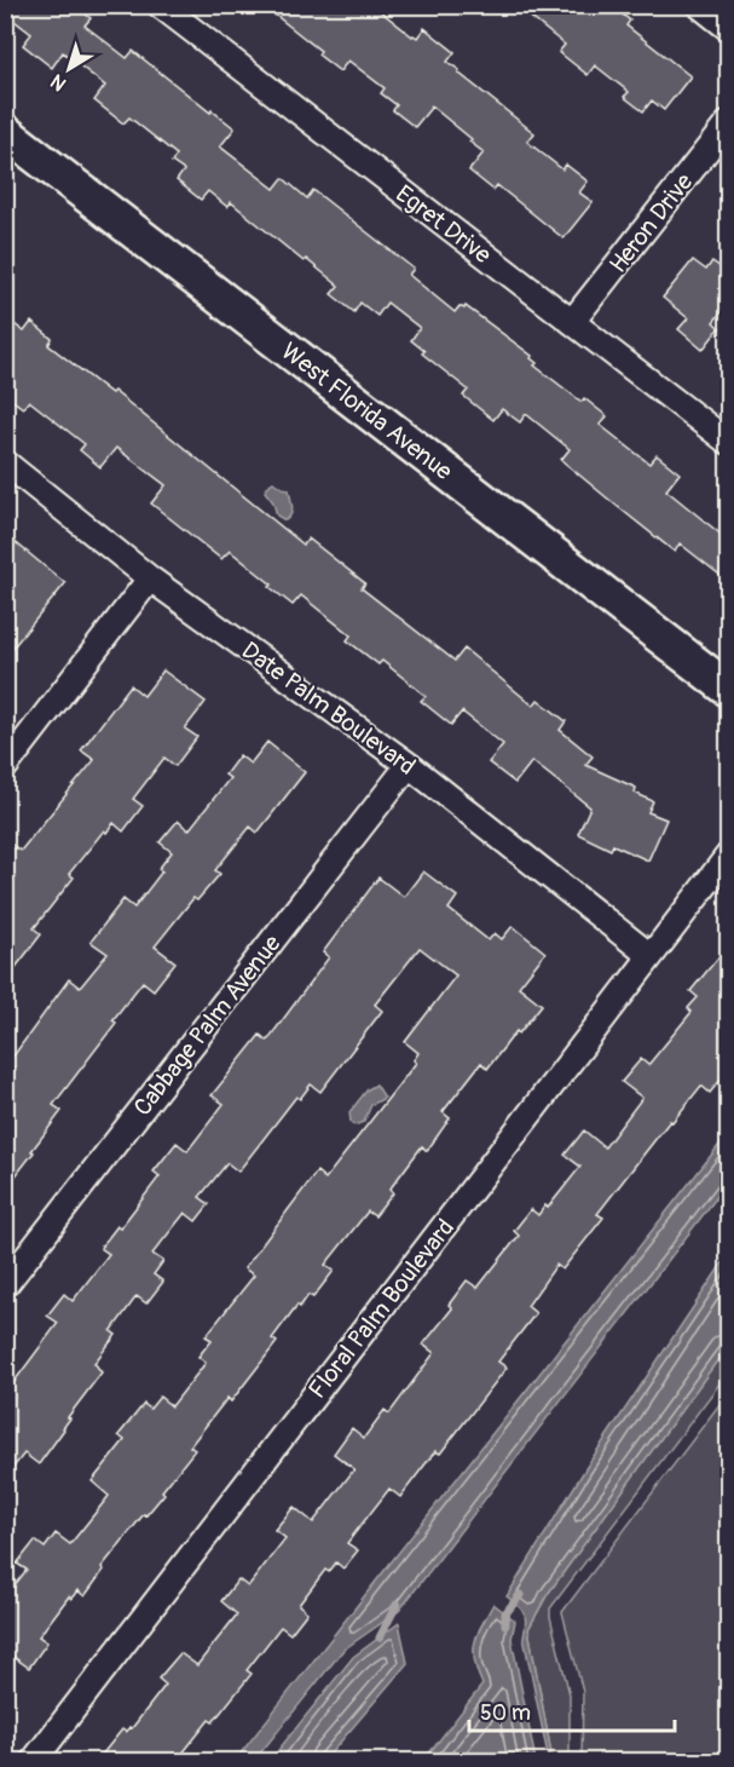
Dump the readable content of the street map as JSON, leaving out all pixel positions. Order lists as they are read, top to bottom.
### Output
{
  "streets": {
    "street": [
      "Heron Drive",
      "Egret Drive",
      "West Florida Avenue",
      "Date Palm Boulevard",
      "Cabbage Palm Avenue",
      "Floral Palm Boulevard"
    ]
  },
  "crossings": [
    ["Heron Drive", "Egret Drive"],
    ["Date Palm Boulevard", "Cabbage Palm Avenue"],
    ["Date Palm Boulevard", "Floral Palm Boulevard"]
  ],
  "scale_bar": "50 m",
  "north": "bottom left"
}
